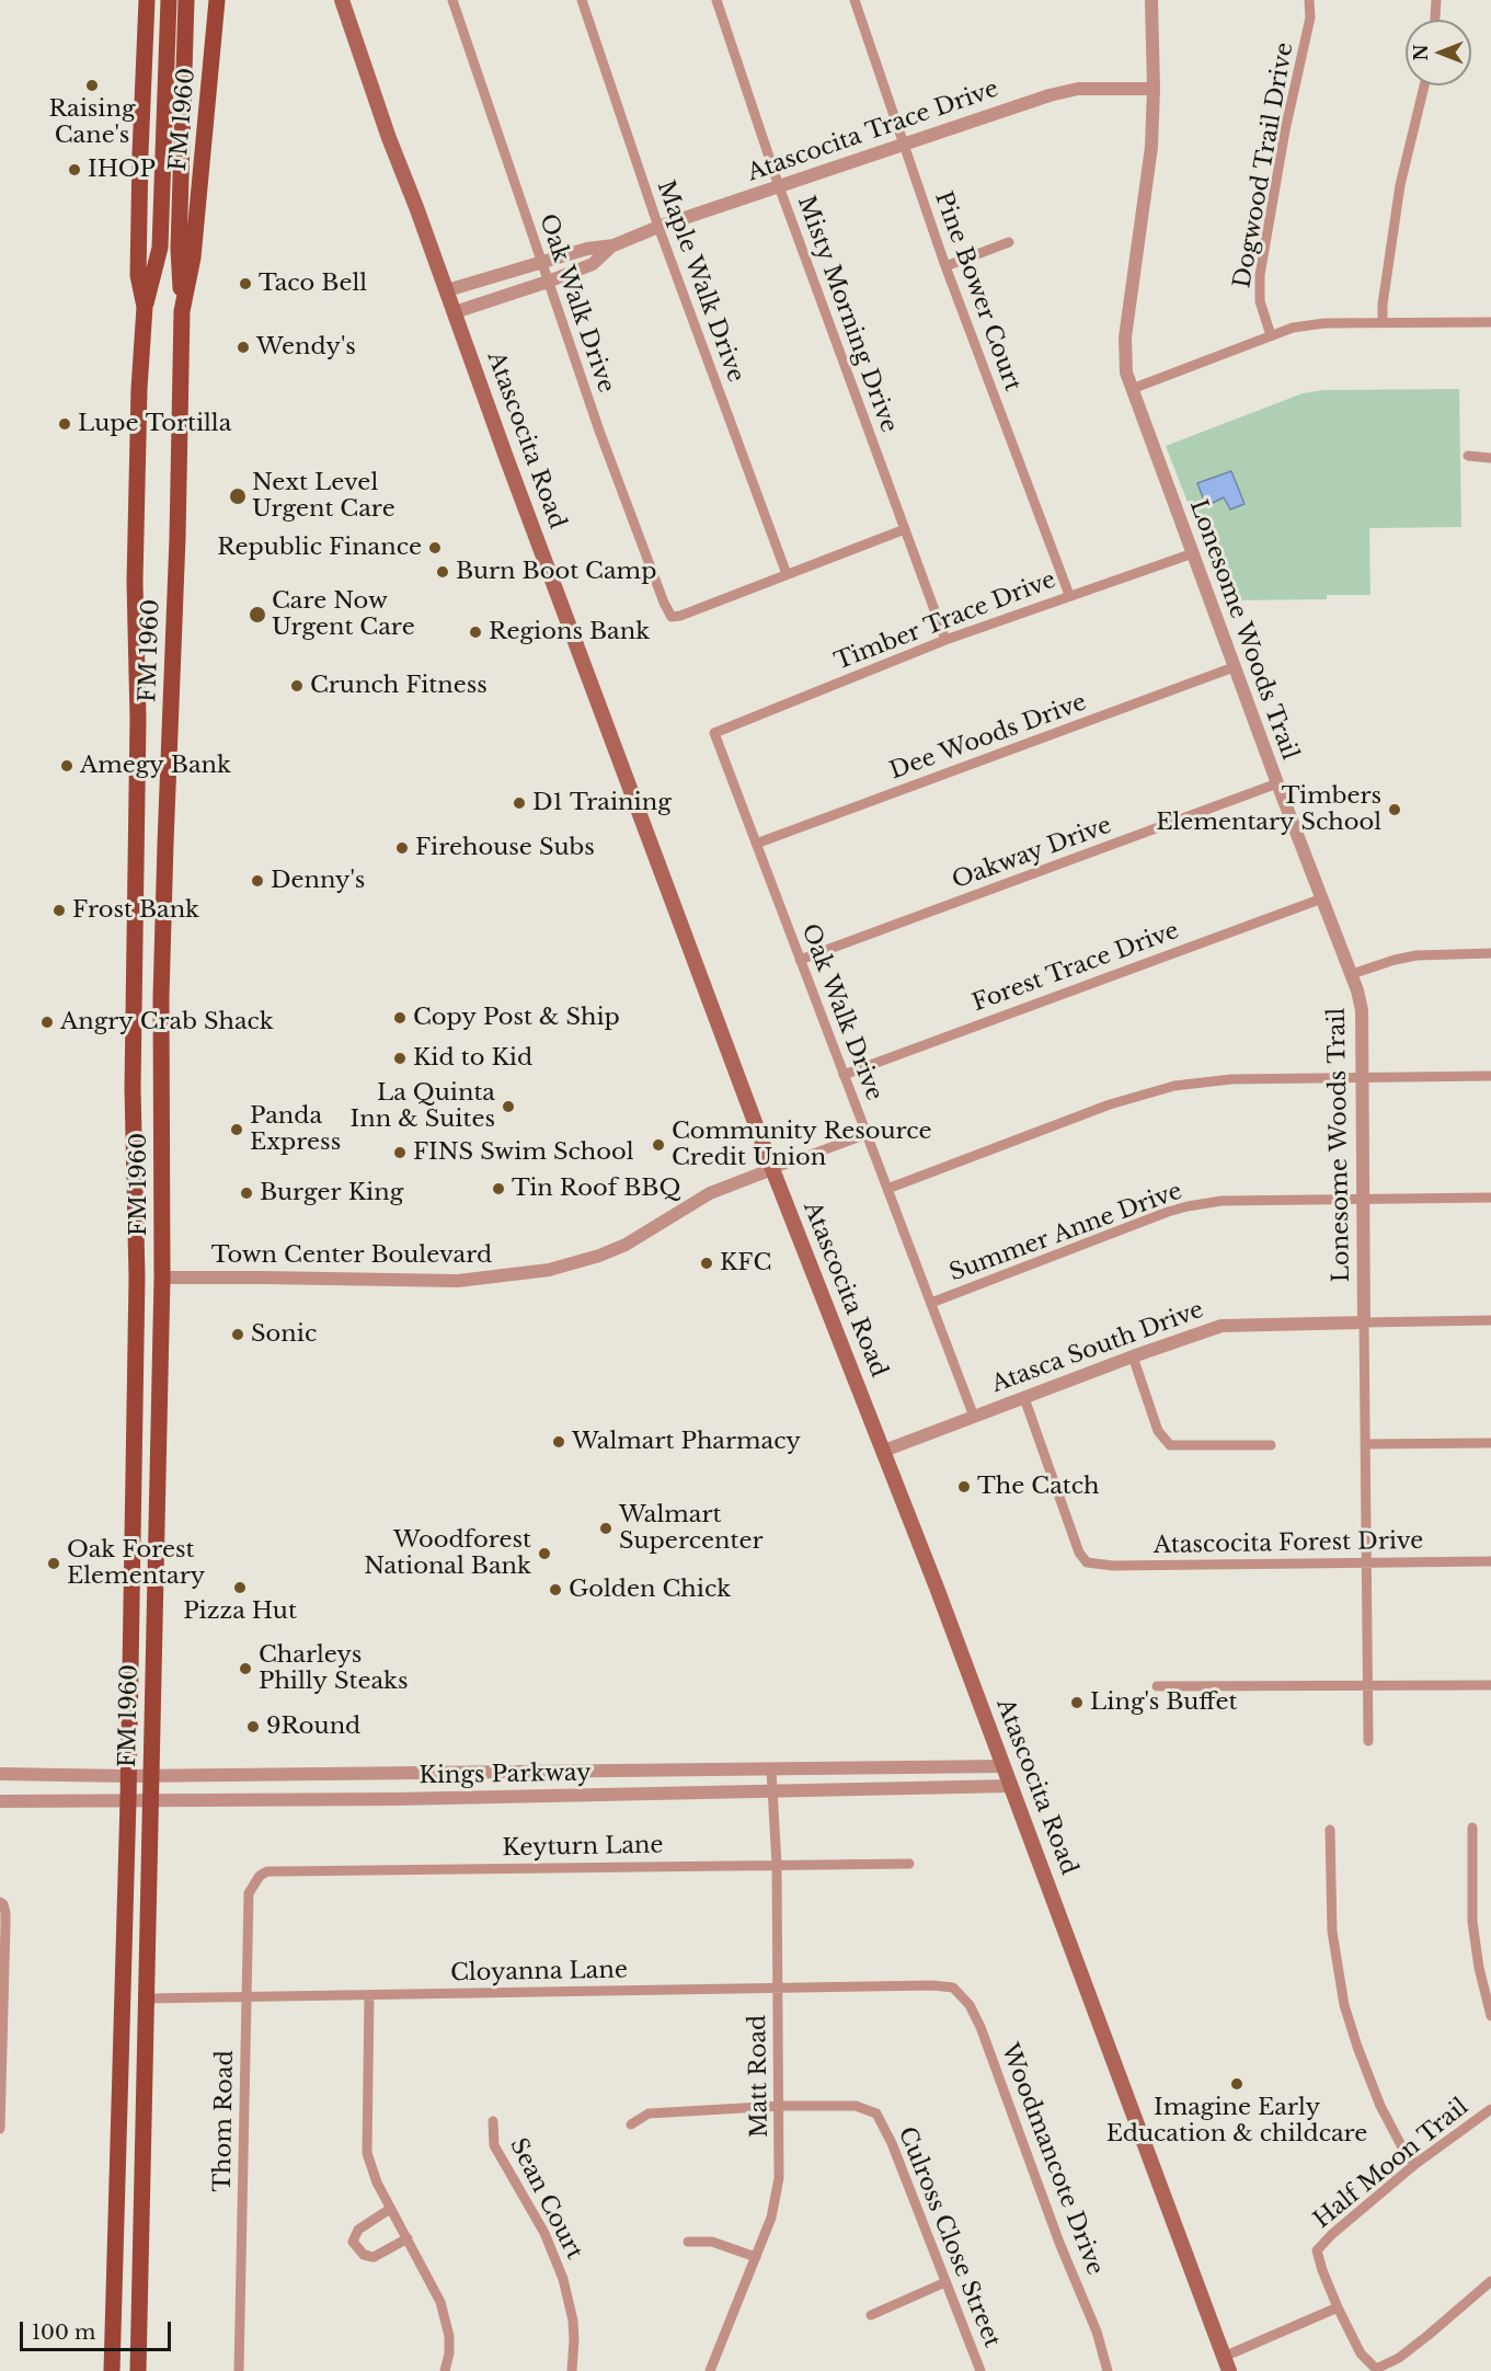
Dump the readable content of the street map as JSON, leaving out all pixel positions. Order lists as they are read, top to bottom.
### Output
{
  "streets": {
    "main road": ["FM 1960", "Atascocita Road"],
    "street": [
      "Atascocita Trace Drive",
      "Dogwood Trail Drive",
      "Maple Walk Drive",
      "Pine Bower Court",
      "Oak Walk Drive",
      "Misty Morning Drive",
      "Timber Trace Drive",
      "Lonesome Woods Trail",
      "Dee Woods Drive",
      "Oakway Drive",
      "Forest Trace Drive",
      "Summer Anne Drive",
      "Town Center Boulevard",
      "Atasca South Drive",
      "Atascocita Forest Drive",
      "Kings Parkway",
      "Keyturn Lane",
      "Cloyanna Lane",
      "Matt Road",
      "Thom Road",
      "Woodmancote Drive",
      "Half Moon Trail",
      "Sean Court",
      "Culross Close Street"
    ]
  },
  "crossings": [
    ["FM 1960", "Town Center Boulevard"],
    ["FM 1960", "Kings Parkway"],
    ["FM 1960", "Cloyanna Lane"],
    ["Atascocita Trace Drive", "Maple Walk Drive"],
    ["Atascocita Trace Drive", "Pine Bower Court"],
    ["Atascocita Trace Drive", "Oak Walk Drive"],
    ["Atascocita Trace Drive", "Misty Morning Drive"],
    ["Atascocita Trace Drive", "Atascocita Road"],
    ["Atascocita Trace Drive", "Lonesome Woods Trail"],
    ["Maple Walk Drive", "Oak Walk Drive"],
    ["Pine Bower Court", "Timber Trace Drive"],
    ["Oak Walk Drive", "Timber Trace Drive"],
    ["Oak Walk Drive", "Dee Woods Drive"],
    ["Oak Walk Drive", "Oakway Drive"],
    ["Oak Walk Drive", "Forest Trace Drive"],
    ["Oak Walk Drive", "Summer Anne Drive"],
    ["Oak Walk Drive", "Town Center Boulevard"],
    ["Oak Walk Drive", "Atasca South Drive"],
    ["Misty Morning Drive", "Timber Trace Drive"],
    ["Atascocita Road", "Town Center Boulevard"],
    ["Atascocita Road", "Atasca South Drive"],
    ["Atascocita Road", "Kings Parkway"],
    ["Timber Trace Drive", "Lonesome Woods Trail"],
    ["Lonesome Woods Trail", "Dee Woods Drive"],
    ["Lonesome Woods Trail", "Oakway Drive"],
    ["Lonesome Woods Trail", "Forest Trace Drive"],
    ["Lonesome Woods Trail", "Summer Anne Drive"],
    ["Lonesome Woods Trail", "Atasca South Drive"],
    ["Lonesome Woods Trail", "Atascocita Forest Drive"],
    ["Atasca South Drive", "Atascocita Forest Drive"],
    ["Kings Parkway", "Matt Road"],
    ["Keyturn Lane", "Matt Road"],
    ["Keyturn Lane", "Thom Road"],
    ["Cloyanna Lane", "Matt Road"],
    ["Cloyanna Lane", "Thom Road"],
    ["Cloyanna Lane", "Woodmancote Drive"],
    ["Matt Road", "Culross Close Street"]
  ],
  "places": [
    "Raising Cane's",
    "IHOP",
    "Taco Bell",
    "Wendy's",
    "Lupe Tortilla",
    "Next Level Urgent Care",
    "Republic Finance",
    "Burn Boot Camp",
    "Care Now Urgent Care",
    "Regions Bank",
    "Crunch Fitness",
    "Amegy Bank",
    "D1 Training",
    "Timbers Elementary School",
    "Firehouse Subs",
    "Denny's",
    "Frost Bank",
    "Copy Post & Ship",
    "Angry Crab Shack",
    "Kid to Kid",
    "La Quinta Inn & Suites",
    "Panda Express",
    "Community Resource Credit Union",
    "FINS Swim School",
    "Tin Roof BBQ",
    "Burger King",
    "KFC",
    "Sonic",
    "Walmart Pharmacy",
    "The Catch",
    "Walmart Supercenter",
    "Woodforest National Bank",
    "Oak Forest Elementary",
    "Pizza Hut",
    "Golden Chick",
    "Charleys Philly Steaks",
    "Ling's Buffet",
    "9Round",
    "Imagine Early Education & childcare"
  ],
  "scale_bar": "100 m",
  "north": "left"
}
